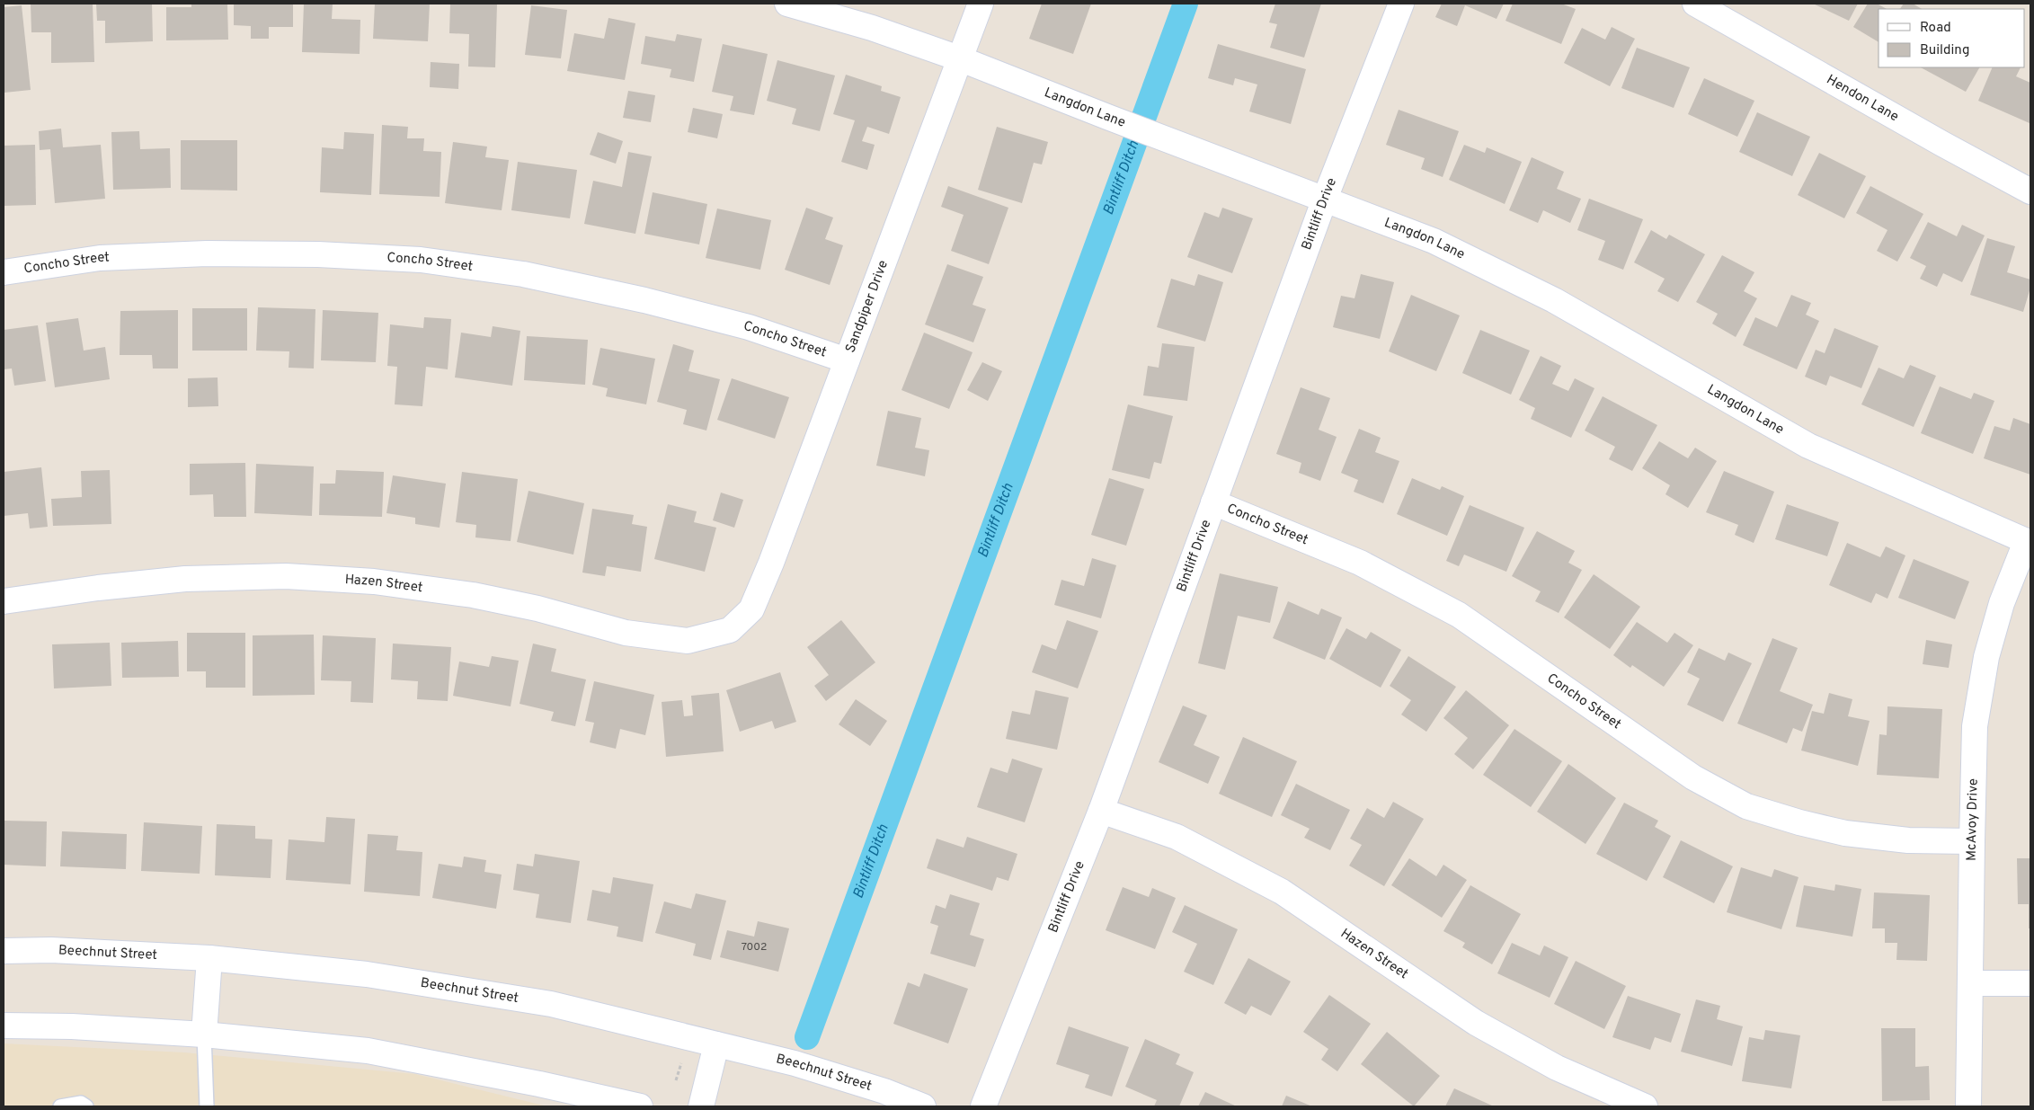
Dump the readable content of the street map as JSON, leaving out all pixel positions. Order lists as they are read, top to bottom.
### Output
{
  "streets": {
    "street": [
      "Hendon Lane",
      "Langdon Lane",
      "Bintliff Drive",
      "Concho Street",
      "Sandpiper Drive",
      "Hazen Street",
      "McAvoy Drive",
      "Beechnut Street"
    ]
  },
  "crossings": [
    ["Langdon Lane", "Bintliff Drive"],
    ["Langdon Lane", "Sandpiper Drive"],
    ["Langdon Lane", "McAvoy Drive"],
    ["Bintliff Drive", "Concho Street"],
    ["Bintliff Drive", "Hazen Street"],
    ["Concho Street", "Sandpiper Drive"],
    ["Concho Street", "McAvoy Drive"],
    ["Sandpiper Drive", "Hazen Street"]
  ],
  "water": ["Bintliff Ditch"],
  "house_numbers": ["7002"],
  "legend": ["Road", "Building"]
}
